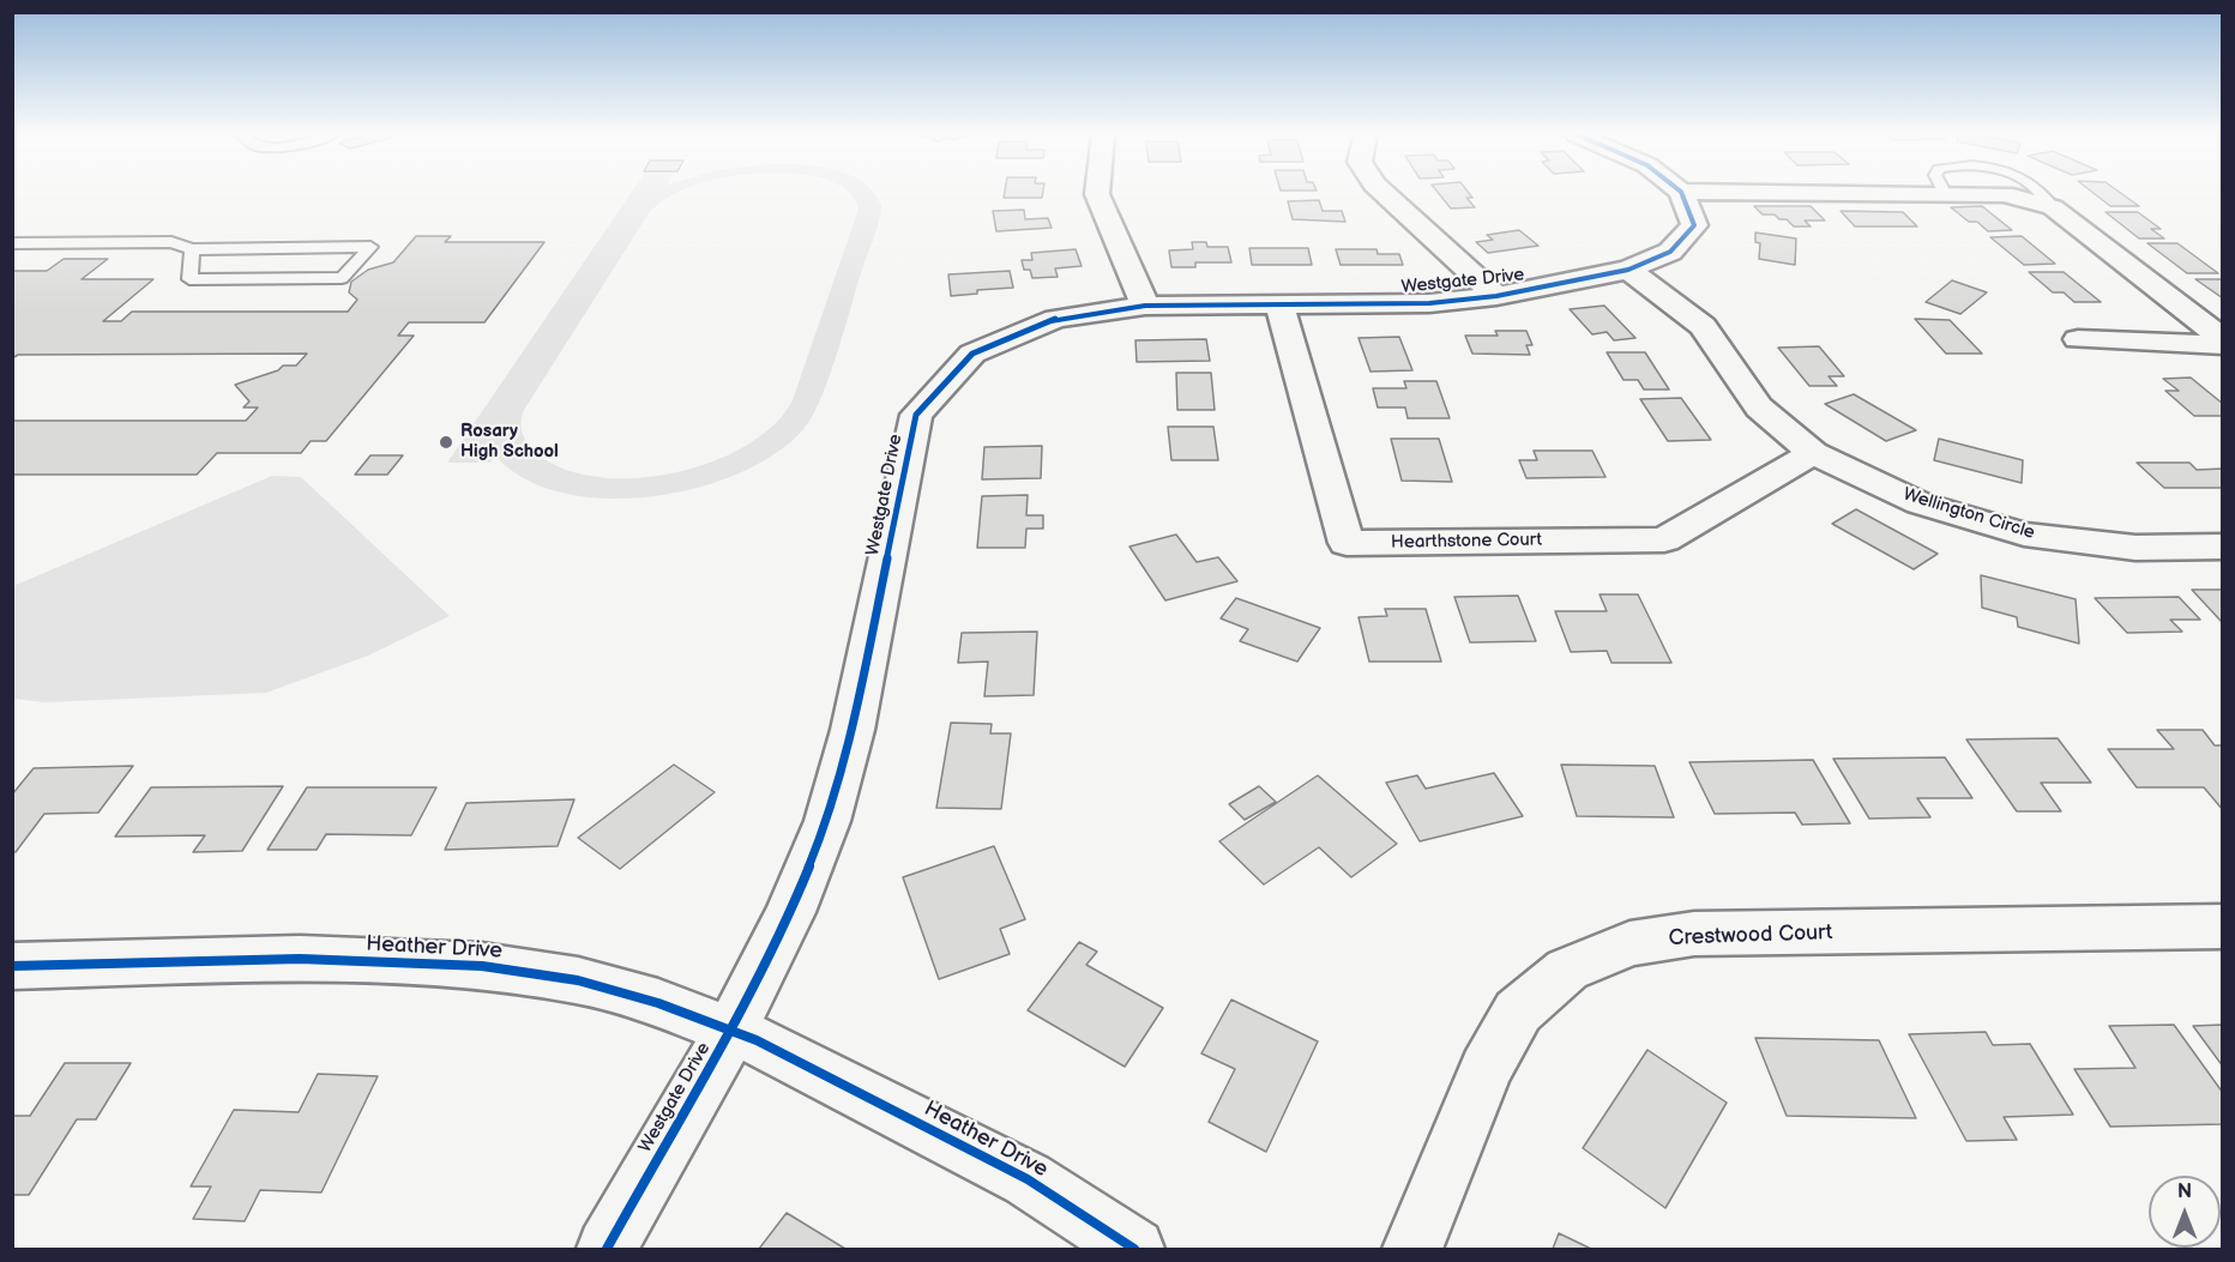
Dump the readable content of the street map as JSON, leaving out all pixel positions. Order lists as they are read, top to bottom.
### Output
{
  "streets": {
    "street": [
      "Westgate Drive",
      "Wellington Circle",
      "Hearthstone Court",
      "Crestwood Court",
      "Heather Drive"
    ]
  },
  "crossings": [
    ["Westgate Drive", "Wellington Circle"],
    ["Westgate Drive", "Hearthstone Court"],
    ["Westgate Drive", "Heather Drive"],
    ["Wellington Circle", "Hearthstone Court"]
  ],
  "places": ["Rosary High School"],
  "north": "top"
}
